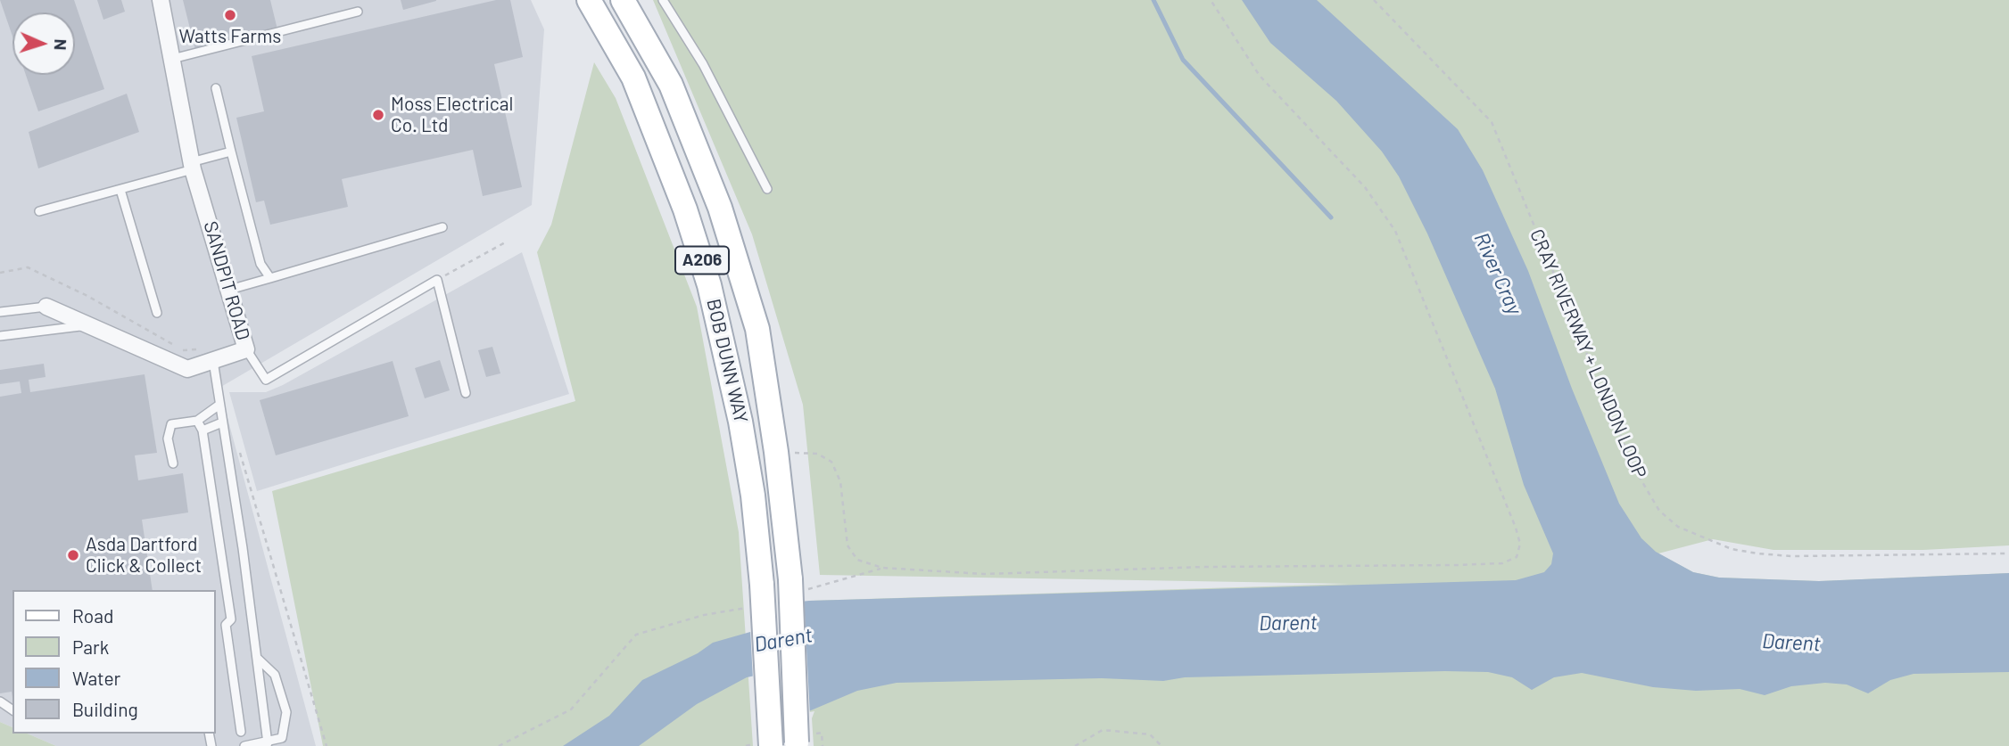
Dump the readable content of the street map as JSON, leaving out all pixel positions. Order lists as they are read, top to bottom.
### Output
{
  "streets": {
    "main road": ["A206", "BOB DUNN WAY"],
    "street": ["SANDPIT ROAD"],
    "path": ["CRAY RIVERWAY + LONDON LOOP"]
  },
  "water": ["River Cray", "Darent"],
  "places": ["Watts Farms", "Moss Electrical Co. Ltd", "Asda Dartford Click & Collect"],
  "legend": [
    "Road",
    "Park",
    "Water",
    "Building"
  ],
  "north": "right"
}
